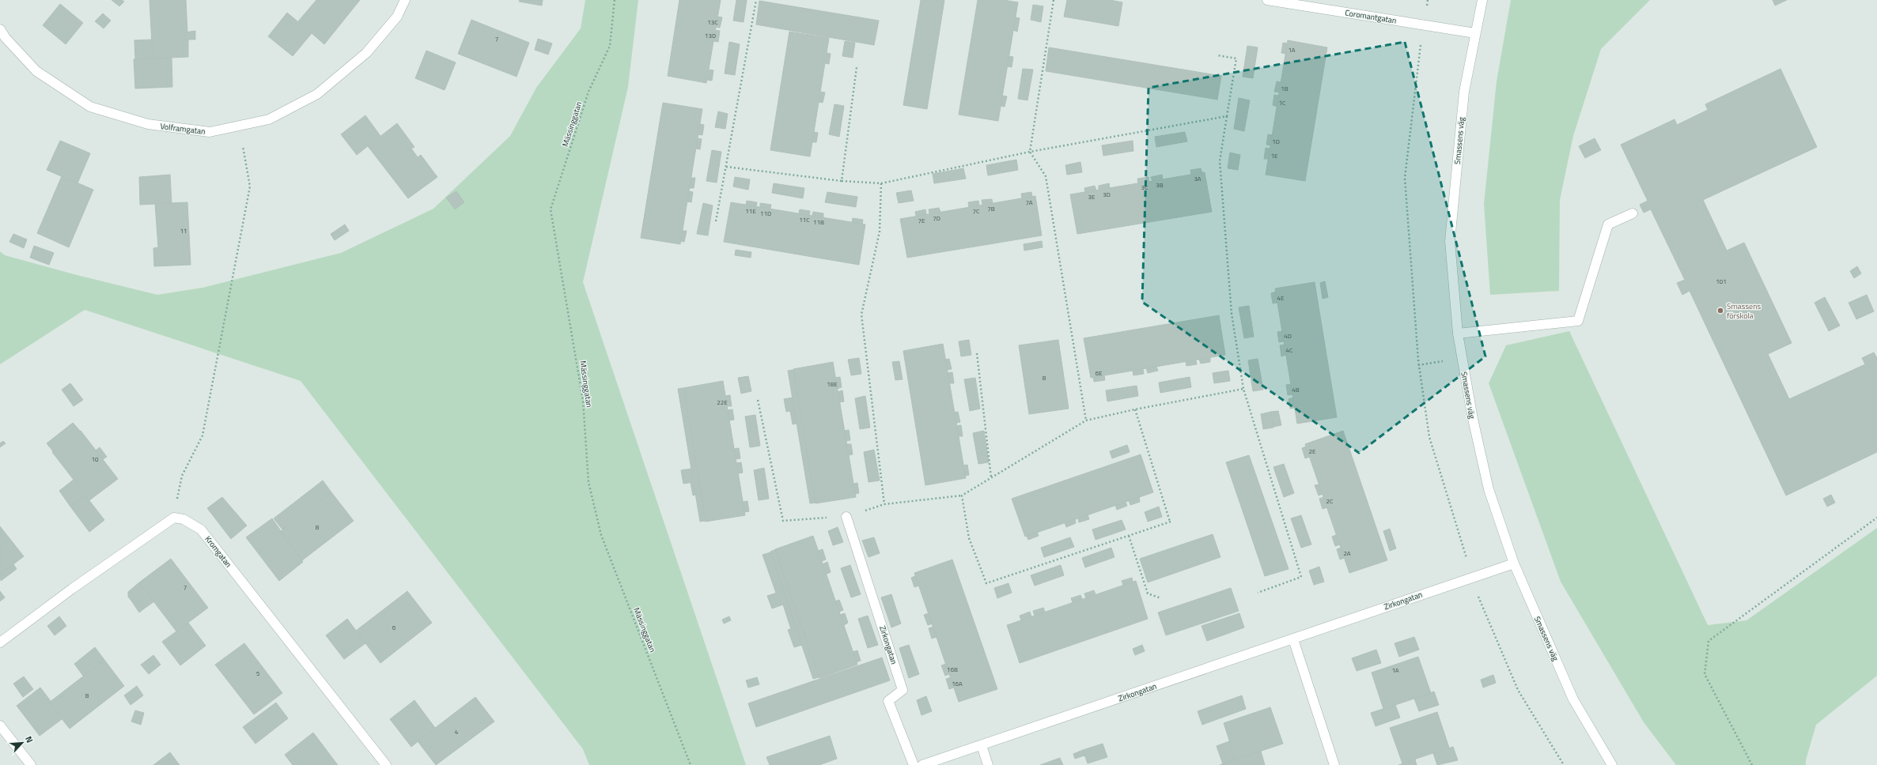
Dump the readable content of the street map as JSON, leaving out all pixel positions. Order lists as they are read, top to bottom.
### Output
{
  "streets": {
    "street": [
      "Coromantgatan",
      "Volframgatan",
      "Smassens väg",
      "Kromgatan",
      "Zirkongatan"
    ],
    "path": ["Mässinggatan"]
  },
  "crossings": [
    ["Coromantgatan", "Smassens väg"],
    ["Smassens väg", "Zirkongatan"]
  ],
  "places": ["Smassens förskola"],
  "house_numbers": [
    "13C",
    "13D",
    "7",
    "1A",
    "1B",
    "1C",
    "1D",
    "1E",
    "3A",
    "3B",
    "3C",
    "3D",
    "3E",
    "7A",
    "7B",
    "11E",
    "7C",
    "11D",
    "7D",
    "11C",
    "7E",
    "11B",
    "11",
    "101",
    "4E",
    "4D",
    "4C",
    "6E",
    "8",
    "18E",
    "4B",
    "22E",
    "2E",
    "10",
    "2C",
    "8",
    "2A",
    "7",
    "6",
    "16B",
    "1A",
    "5",
    "16A",
    "8",
    "4"
  ],
  "north": "top right"
}
